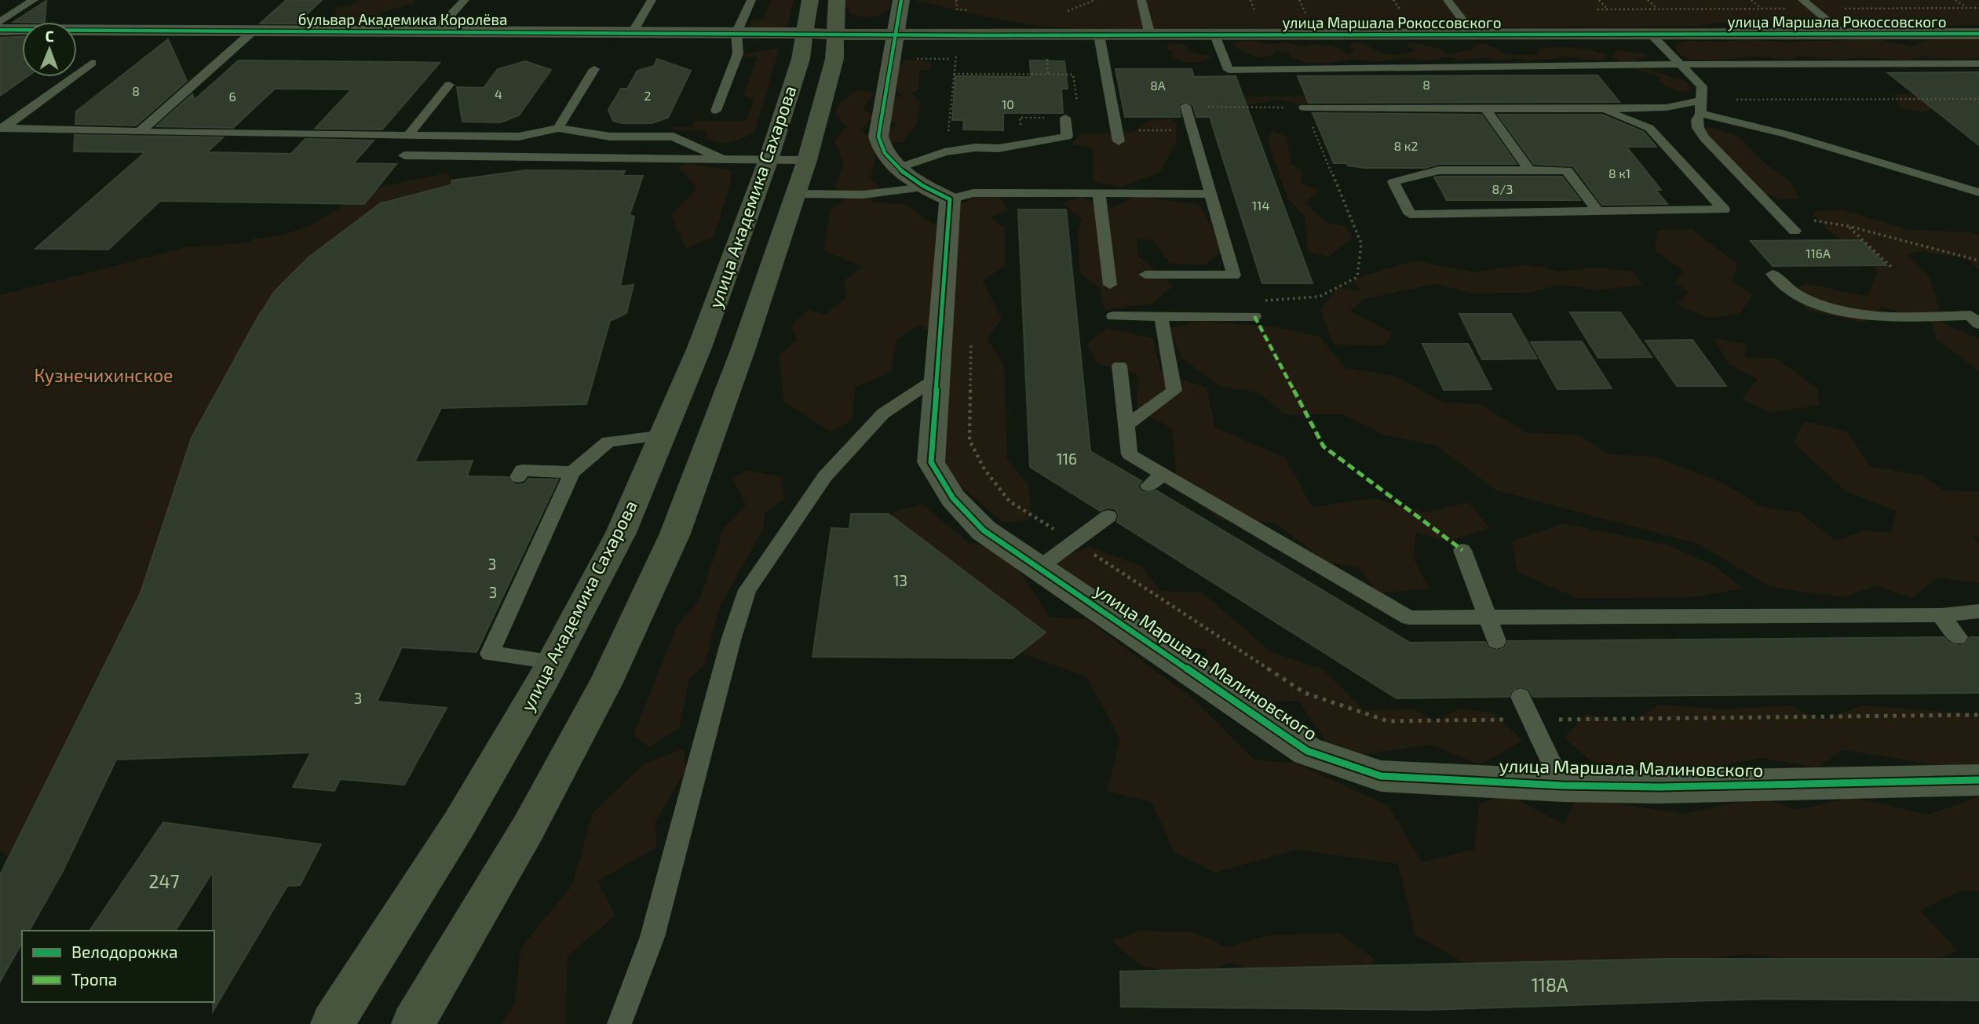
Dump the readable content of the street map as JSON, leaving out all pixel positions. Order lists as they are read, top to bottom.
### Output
{
  "streets": {
    "main road": ["улица Маршала Рокоссовского", "улица Академика Сахарова"],
    "street": ["бульвар Академика Королёва", "улица Маршала Малиновского"]
  },
  "crossings": [
    ["бульвар Академика Королёва", "улица Маршала Рокоссовского"],
    ["бульвар Академика Королёва", "улица Академика Сахарова"],
    ["улица Маршала Рокоссовского", "улица Академика Сахарова"]
  ],
  "parks": ["Кузнечихинское"],
  "house_numbers": [
    "8",
    "8А",
    "8",
    "4",
    "2",
    "6",
    "10",
    "8 к2",
    "8 к1",
    "8/3",
    "114",
    "116А",
    "116",
    "3",
    "13",
    "3",
    "3",
    "247",
    "118А"
  ],
  "legend": ["Велодорожка", "Тропа"],
  "north": "top"
}
